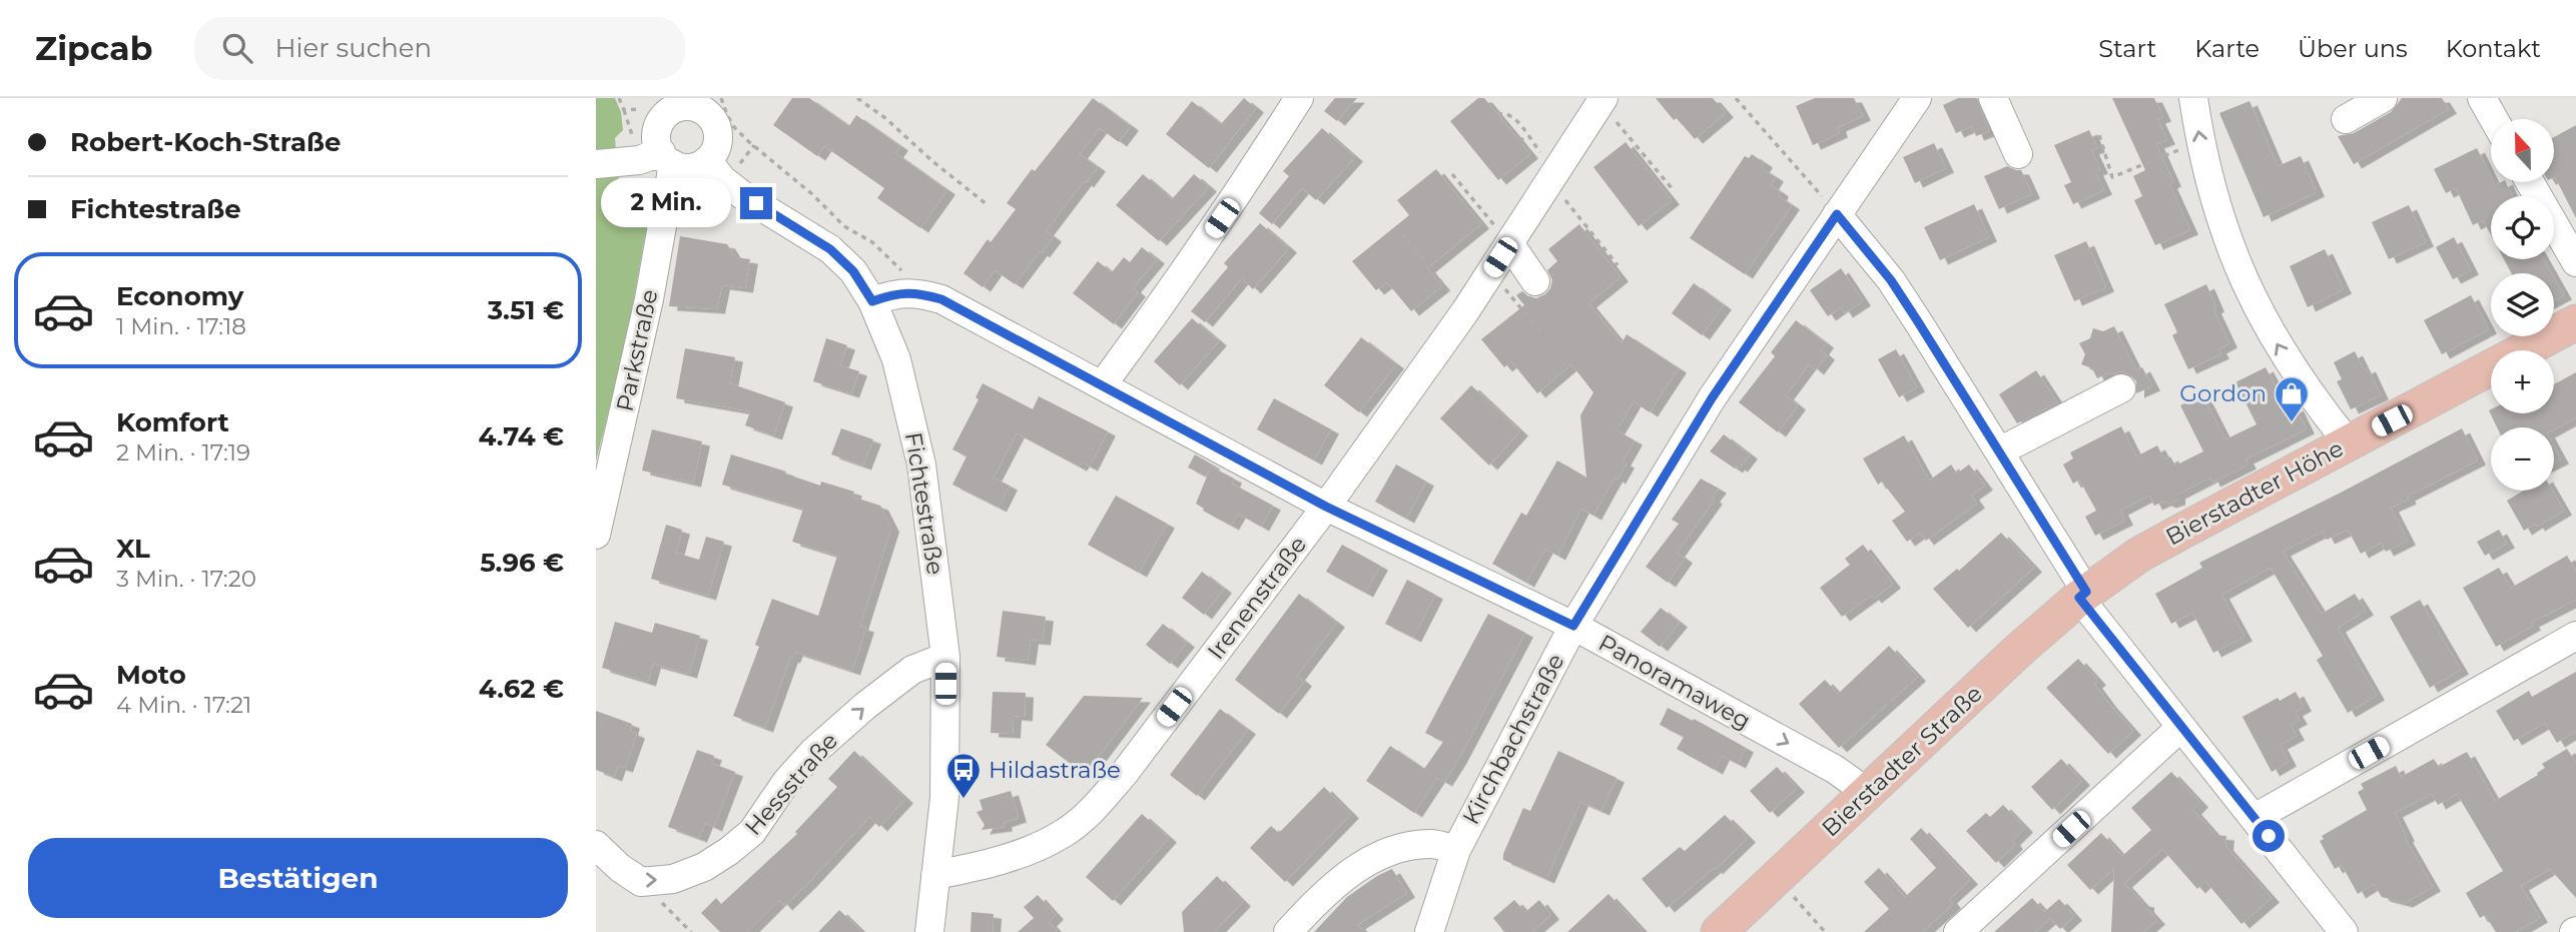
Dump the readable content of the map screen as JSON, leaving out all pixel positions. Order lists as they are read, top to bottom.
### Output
{
  "streets": {
    "main road": ["Bierstadter Höhe", "Bierstadter Straße"],
    "street": [
      "Parkstraße",
      "Fichtestraße",
      "Irenenstraße",
      "Panoramaweg",
      "Kirchbachstraße",
      "Hessstraße"
    ]
  },
  "crossings": [
    ["Bierstadter Höhe", "Bierstadter Straße"],
    ["Fichtestraße", "Irenenstraße"],
    ["Fichtestraße", "Panoramaweg"],
    ["Fichtestraße", "Hessstraße"],
    ["Irenenstraße", "Panoramaweg"],
    ["Panoramaweg", "Kirchbachstraße"],
    ["Panoramaweg", "Bierstadter Straße"]
  ],
  "one_way": ["Hessstraße"],
  "places": {
    "shop": ["Gordon"],
    "bus stop": ["Hildastraße"]
  },
  "north": "top",
  "page": {
    "header": "Zipcab",
    "search": "Hier suchen",
    "nav": [
      "Start",
      "Karte",
      "Über uns",
      "Kontakt"
    ],
    "banner": ["Robert-Koch-Straße", "Fichtestraße"],
    "map_buttons": ["+", "−"],
    "bubble": "2 Min.",
    "list": [
      {
        "name": "Economy",
        "note": "1 Min. · 17:18",
        "value": "3.51 €"
      },
      {
        "name": "Komfort",
        "note": "2 Min. · 17:19",
        "value": "4.74 €"
      },
      {
        "name": "XL",
        "note": "3 Min. · 17:20",
        "value": "5.96 €"
      },
      {
        "name": "Moto",
        "note": "4 Min. · 17:21",
        "value": "4.62 €"
      }
    ],
    "buttons": "Bestätigen"
  }
}
